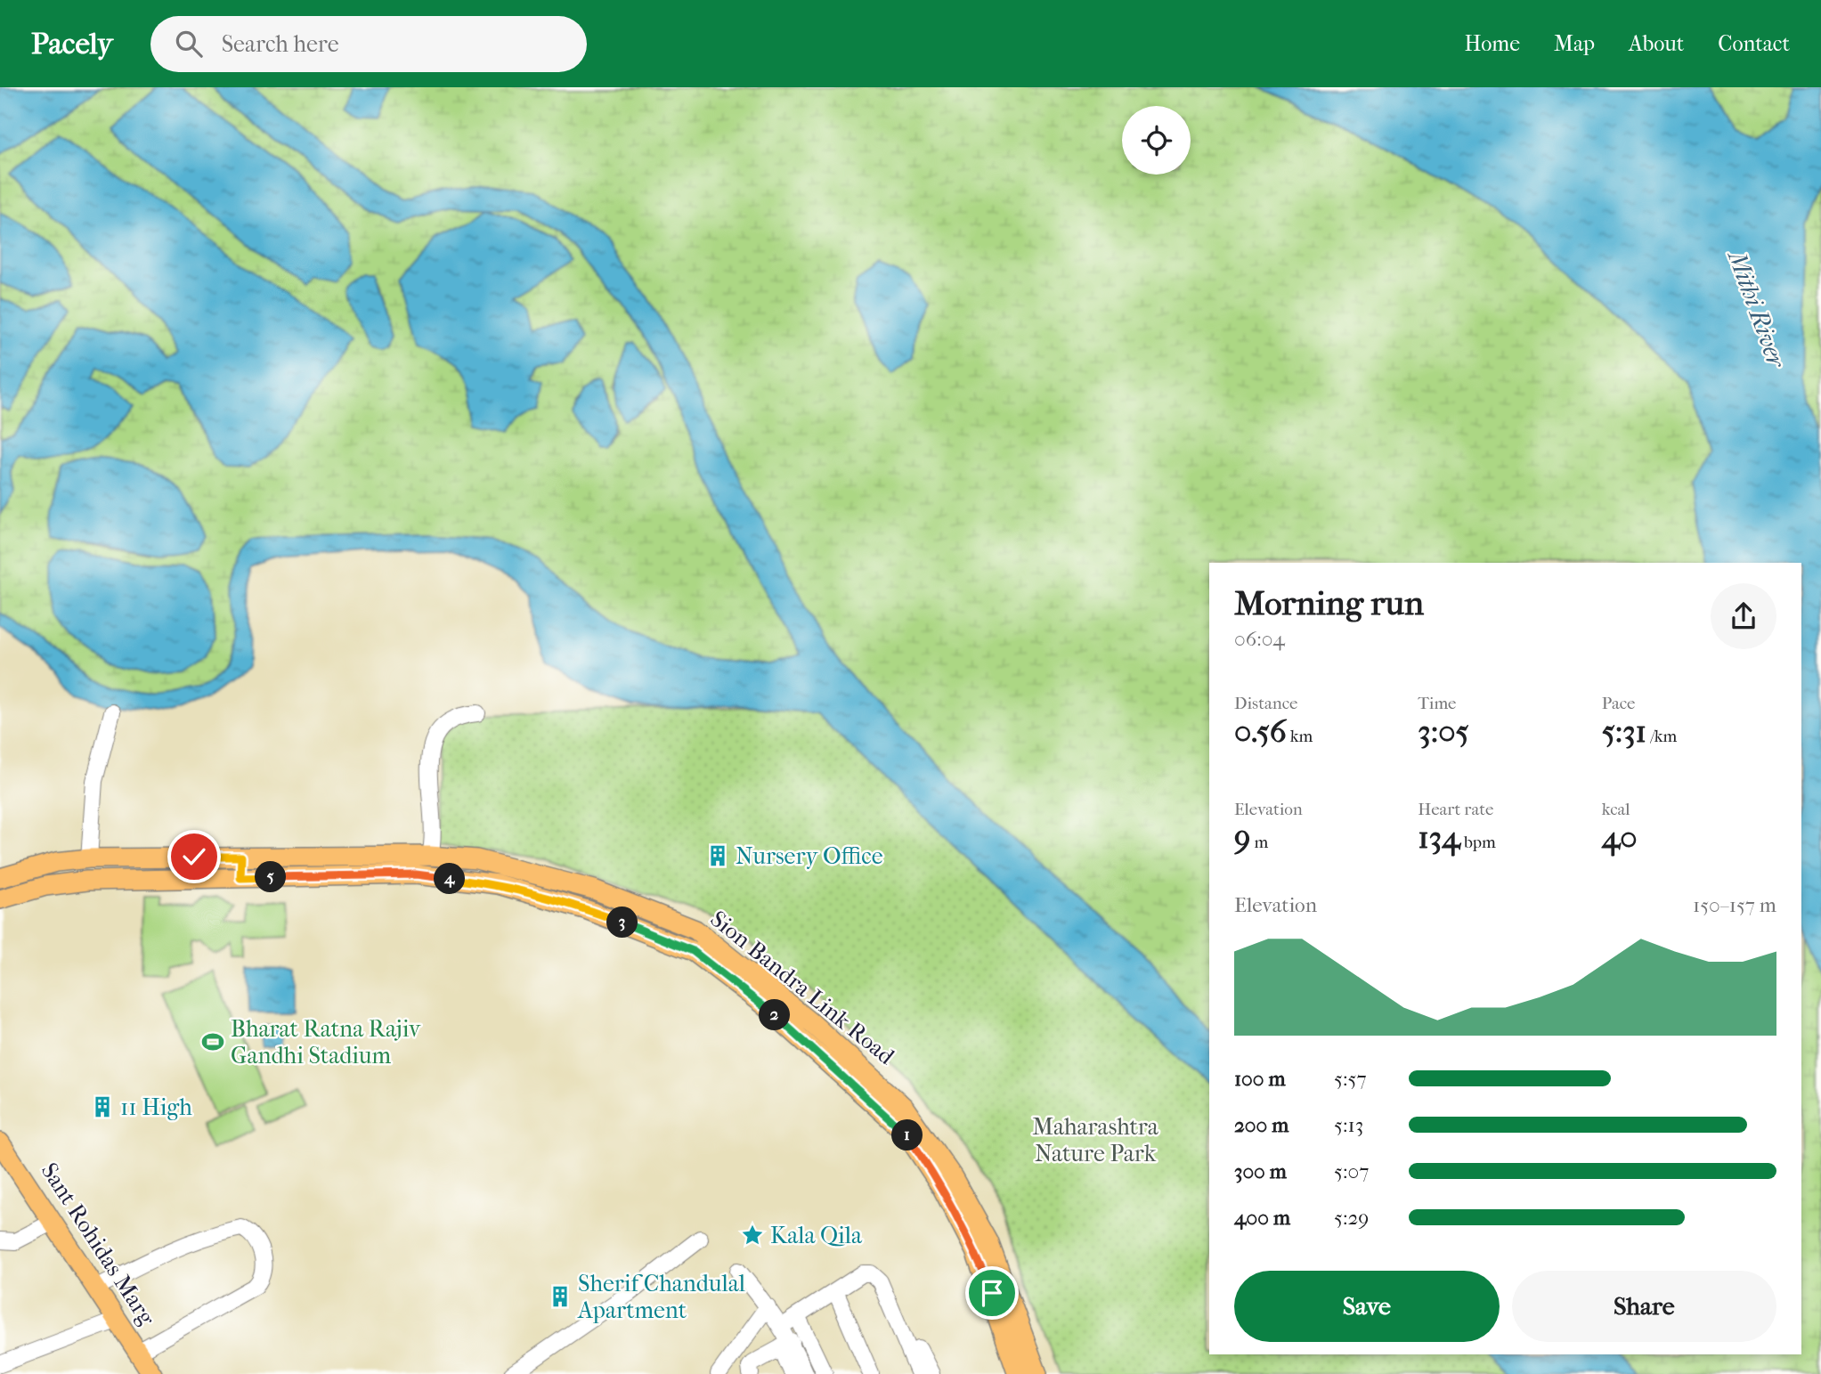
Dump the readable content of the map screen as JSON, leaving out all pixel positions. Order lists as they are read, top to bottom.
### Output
{
  "streets": {
    "main road": ["Sion Bandra Link Road", "Sant Rohidas Marg"]
  },
  "water": ["Mithi River"],
  "parks": ["Maharashtra Nature Park"],
  "places": {
    "building": ["Nursery Office", "11 High", "Sherif Chandulal Apartment"],
    "sports": ["Bharat Ratna Rajiv Gandhi Stadium"],
    "place": ["Kala Qila"]
  },
  "page": {
    "header": "Pacely",
    "search": "Search here",
    "nav": [
      "Home",
      "Map",
      "About",
      "Contact"
    ],
    "heading": ["Morning run", "06:04"],
    "stats": [
      ["Distance", "0.56 km"],
      ["Time", "3:05"],
      ["Pace", "5:31 /km"],
      ["Elevation", "9 m"],
      ["Heart rate", "134 bpm"],
      ["kcal", "40"]
    ],
    "pins": [
      "5",
      "4",
      "3",
      "2",
      "1"
    ],
    "chart": ["Elevation", "150–157 m"],
    "list": [
      {
        "name": "100 m",
        "note": "5:57"
      },
      {
        "name": "200 m",
        "note": "5:13"
      },
      {
        "name": "300 m",
        "note": "5:07"
      },
      {
        "name": "400 m",
        "note": "5:29"
      }
    ],
    "buttons": ["Save", "Share"]
  }
}
